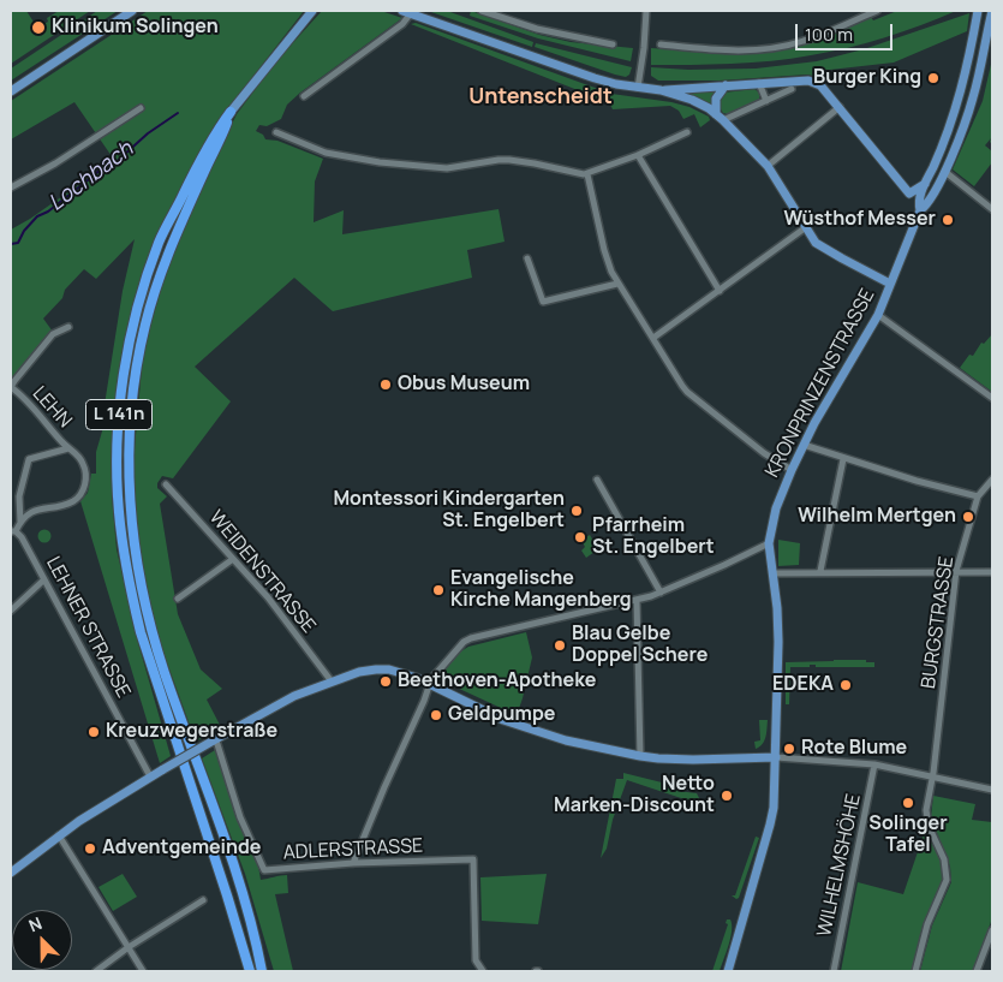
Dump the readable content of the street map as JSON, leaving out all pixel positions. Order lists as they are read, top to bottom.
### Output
{
  "streets": {
    "highway": ["L 141n"],
    "main road": ["KRONPRINZENSTRASSE"],
    "street": [
      "LEHN",
      "WEIDENSTRASSE",
      "BURGSTRASSE",
      "LEHNER STRASSE",
      "ADLERSTRASSE",
      "WILHELMSHÖHE"
    ]
  },
  "crossings": [
    ["LEHN", "LEHNER STRASSE"]
  ],
  "districts": ["Untenscheidt"],
  "water": ["Lochbach"],
  "places": [
    "Klinikum Solingen",
    "Burger King",
    "Wüsthof Messer",
    "Obus Museum",
    "Montessori Kindergarten St. Engelbert",
    "Wilhelm Mertgen",
    "Pfarrheim St. Engelbert",
    "Evangelische Kirche Mangenberg",
    "Blau Gelbe Doppel Schere",
    "Beethoven-Apotheke",
    "EDEKA",
    "Geldpumpe",
    "Kreuzwegerstraße",
    "Rote Blume",
    "Netto Marken-Discount",
    "Solinger Tafel",
    "Adventgemeinde"
  ],
  "scale_bar": "100 m",
  "north": "top left"
}
